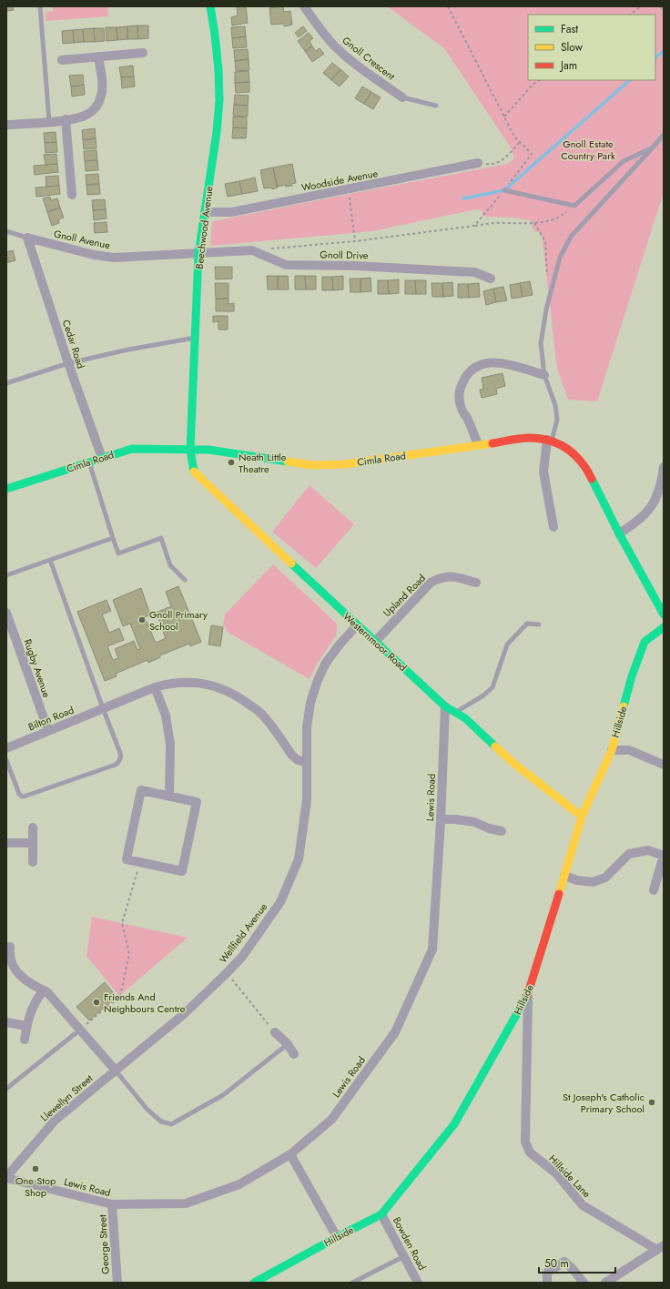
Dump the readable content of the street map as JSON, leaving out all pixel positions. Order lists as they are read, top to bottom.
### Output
{
  "streets": {
    "street": [
      "Gnoll Crescent",
      "Woodside Avenue",
      "Beechwood Avenue",
      "Gnoll Avenue",
      "Gnoll Drive",
      "Cedar Road",
      "Cimla Road",
      "Upland Road",
      "Westernmoor Road",
      "Rugby Avenue",
      "Bilton Road",
      "Hillside",
      "Lewis Road",
      "Wellfield Avenue",
      "Llewellyn Street",
      "Hillside Lane",
      "Bowden Road",
      "George Street"
    ]
  },
  "crossings": [
    ["Woodside Avenue", "Beechwood Avenue"],
    ["Beechwood Avenue", "Gnoll Avenue"],
    ["Beechwood Avenue", "Gnoll Drive"],
    ["Beechwood Avenue", "Cimla Road"],
    ["Beechwood Avenue", "Westernmoor Road"],
    ["Gnoll Avenue", "Gnoll Drive"],
    ["Gnoll Avenue", "Cedar Road"],
    ["Cedar Road", "Cimla Road"],
    ["Cimla Road", "Westernmoor Road"],
    ["Upland Road", "Westernmoor Road"],
    ["Westernmoor Road", "Hillside"],
    ["Westernmoor Road", "Lewis Road"],
    ["Westernmoor Road", "Wellfield Avenue"],
    ["Rugby Avenue", "Bilton Road"],
    ["Hillside", "Hillside Lane"],
    ["Hillside", "Bowden Road"],
    ["Lewis Road", "Llewellyn Street"],
    ["Lewis Road", "George Street"],
    ["Wellfield Avenue", "Llewellyn Street"]
  ],
  "parks": ["Gnoll Estate Country Park"],
  "places": [
    "Neath Little Theatre",
    "Gnoll Primary School",
    "Friends And Neighbours Centre",
    "St Joseph's Catholic Primary School",
    "One Stop Shop"
  ],
  "legend": ["Fast", "Slow", "Jam"],
  "scale_bar": "50 m"
}
